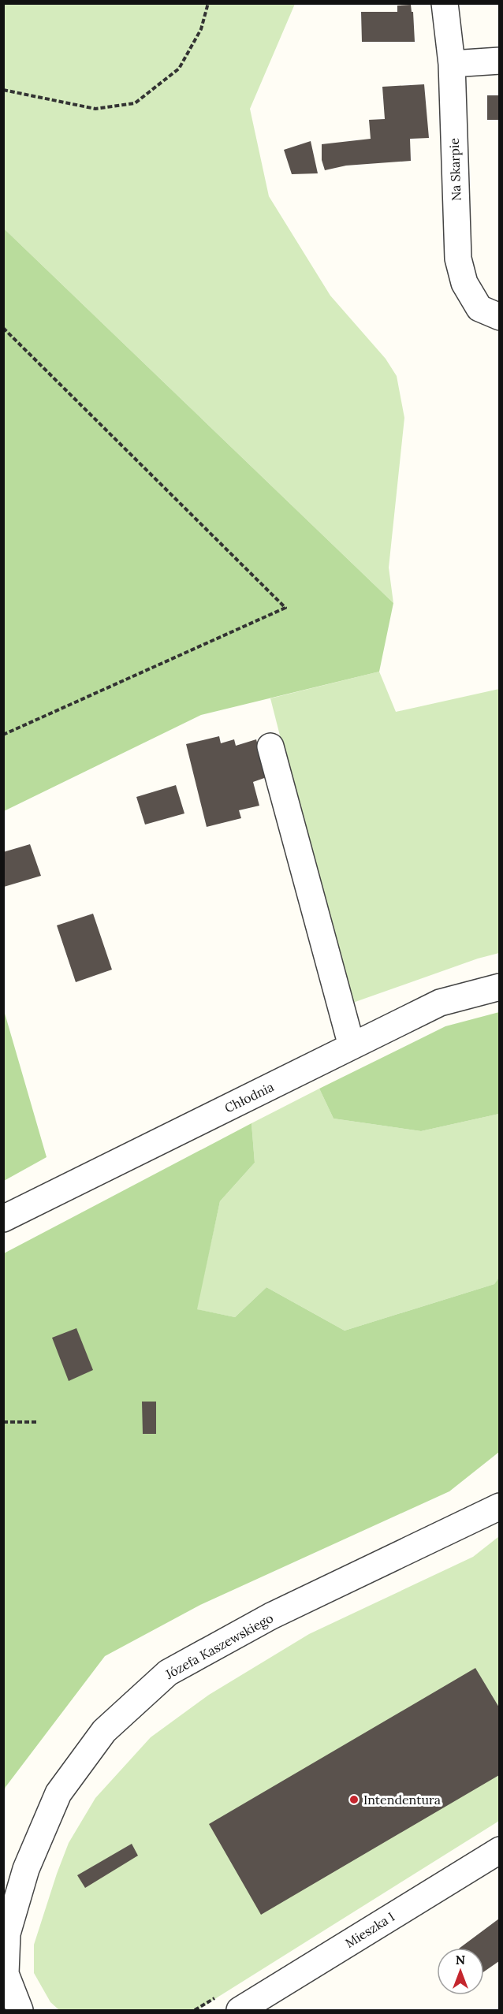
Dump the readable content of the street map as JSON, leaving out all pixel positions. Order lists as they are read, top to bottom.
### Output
{
  "streets": {
    "street": [
      "Na Skarpie",
      "Chłodnia",
      "Józefa Kaszewskiego",
      "Mieszka I"
    ]
  },
  "places": ["Intendentura"],
  "north": "top"
}
